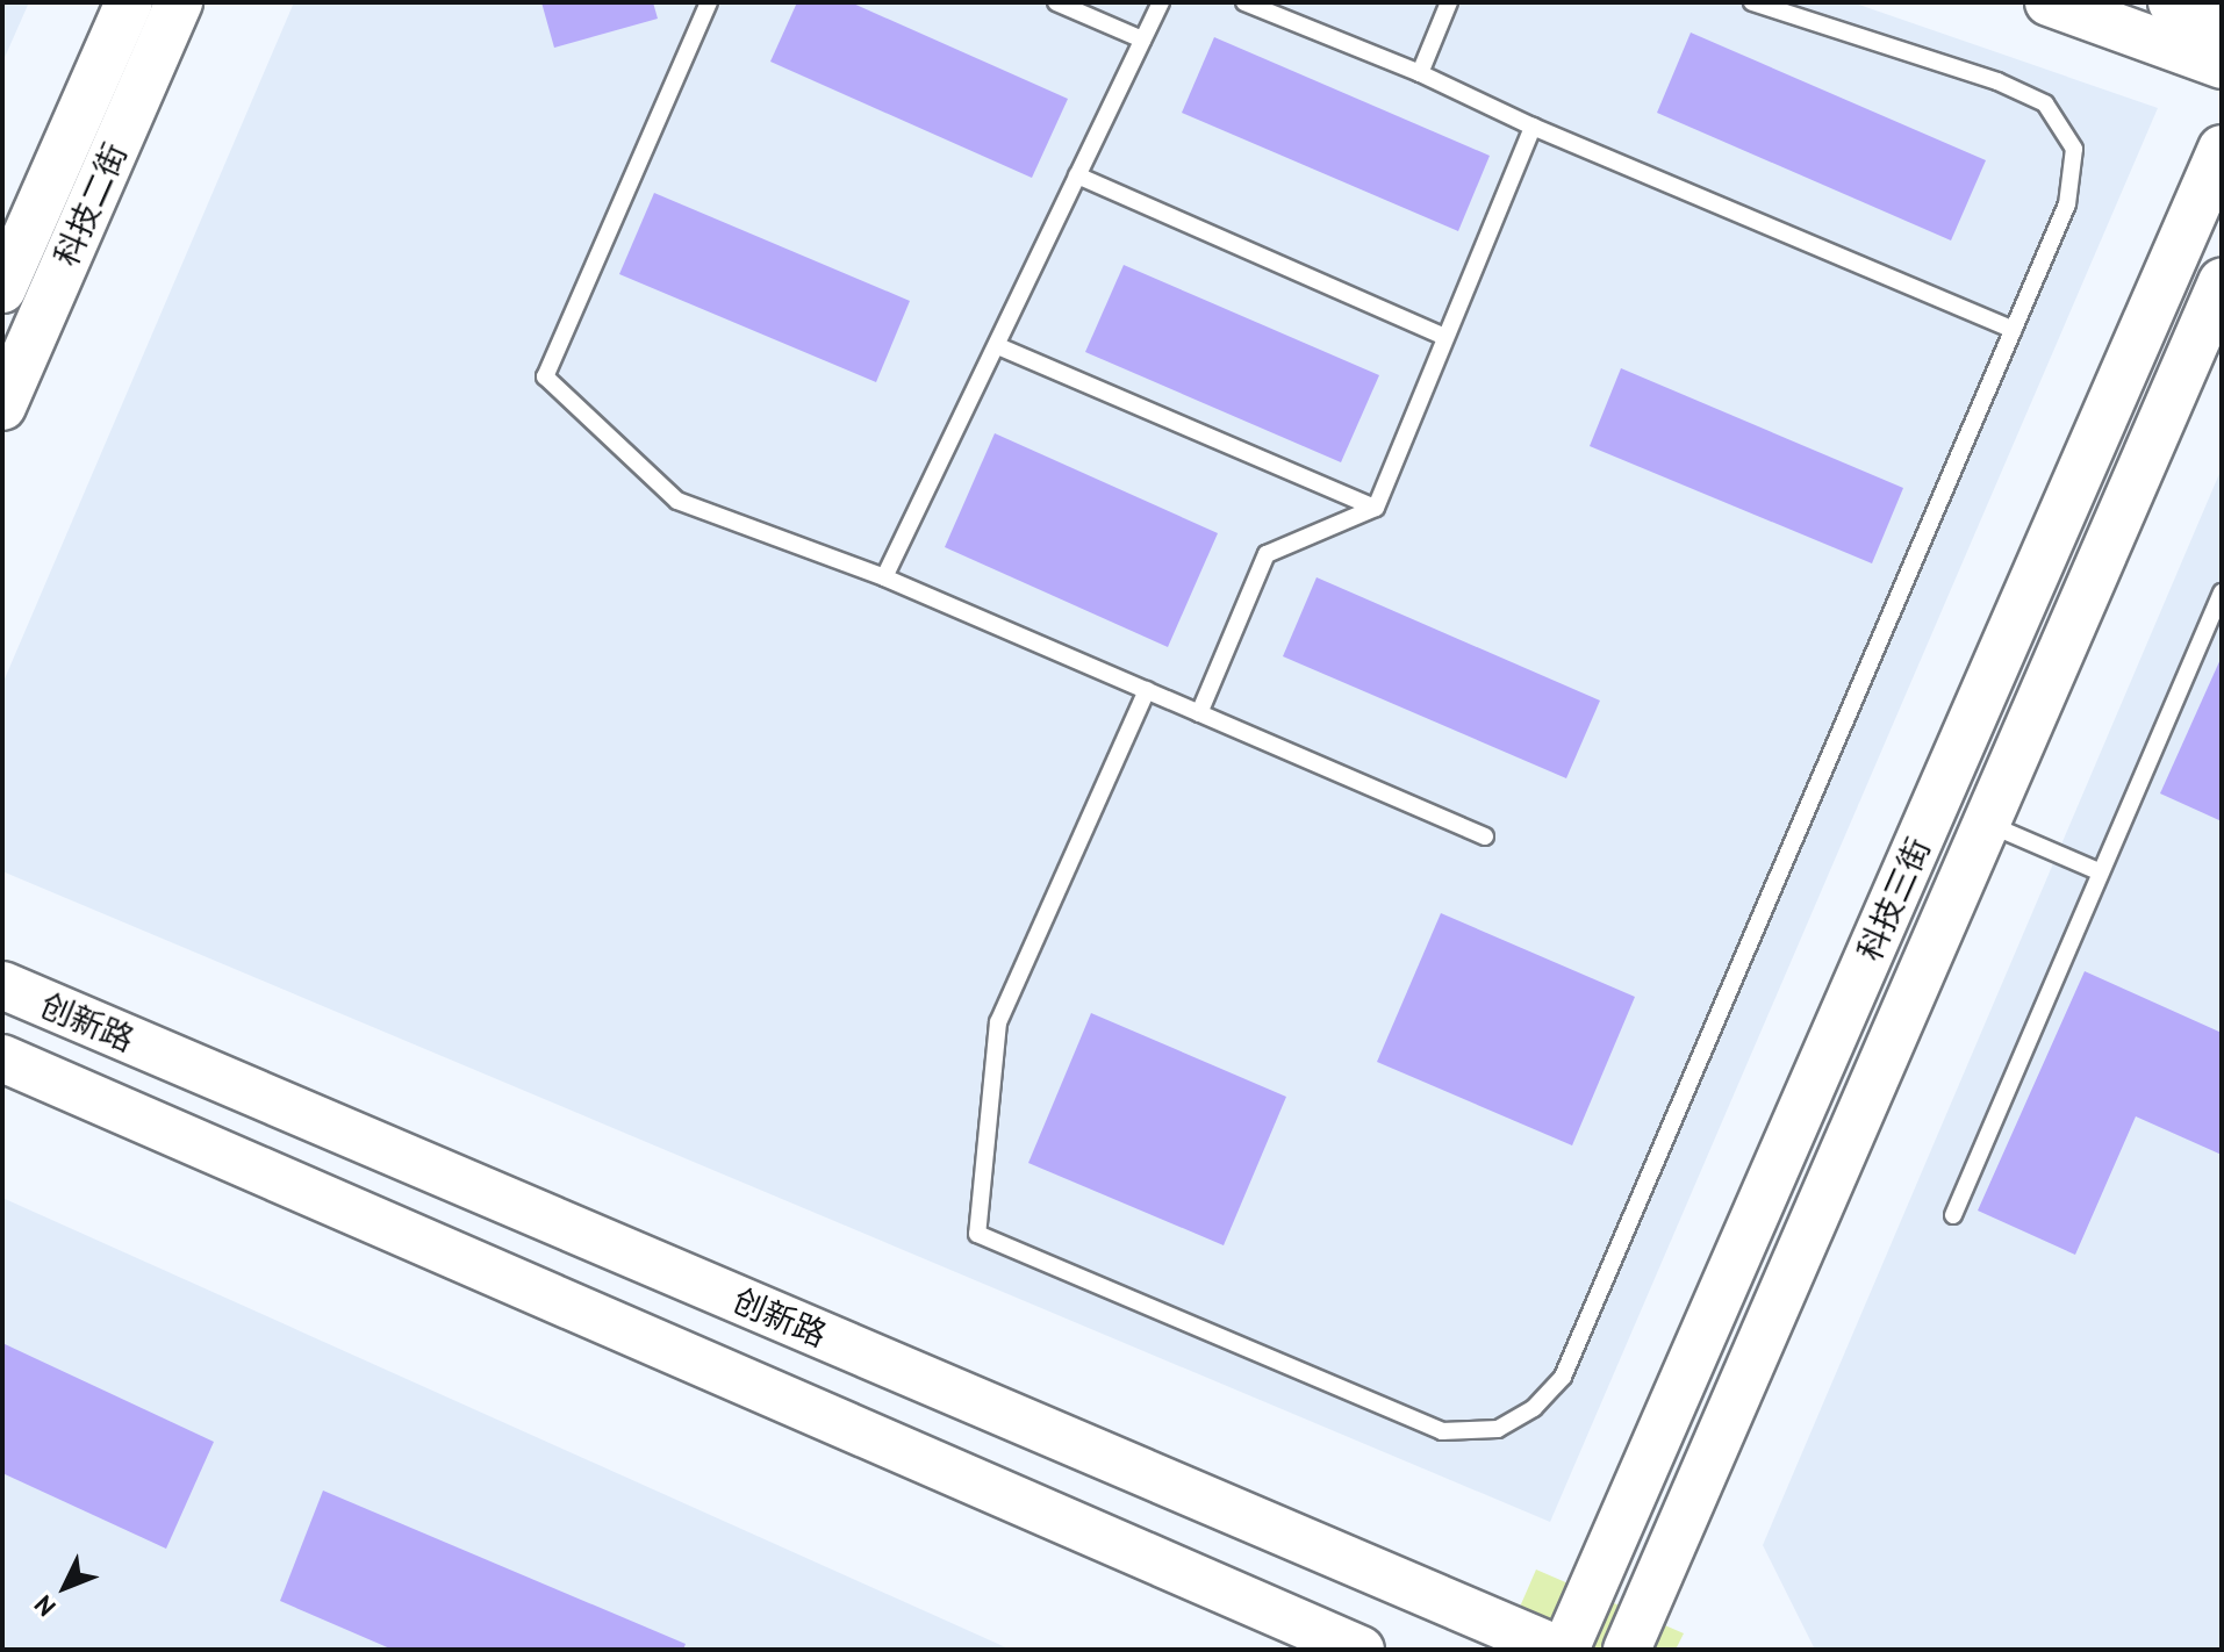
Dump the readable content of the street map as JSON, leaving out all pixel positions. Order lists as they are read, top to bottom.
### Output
{
  "streets": {
    "main road": ["科技二街", "科技三街", "创新路"]
  },
  "north": "bottom left"
}
